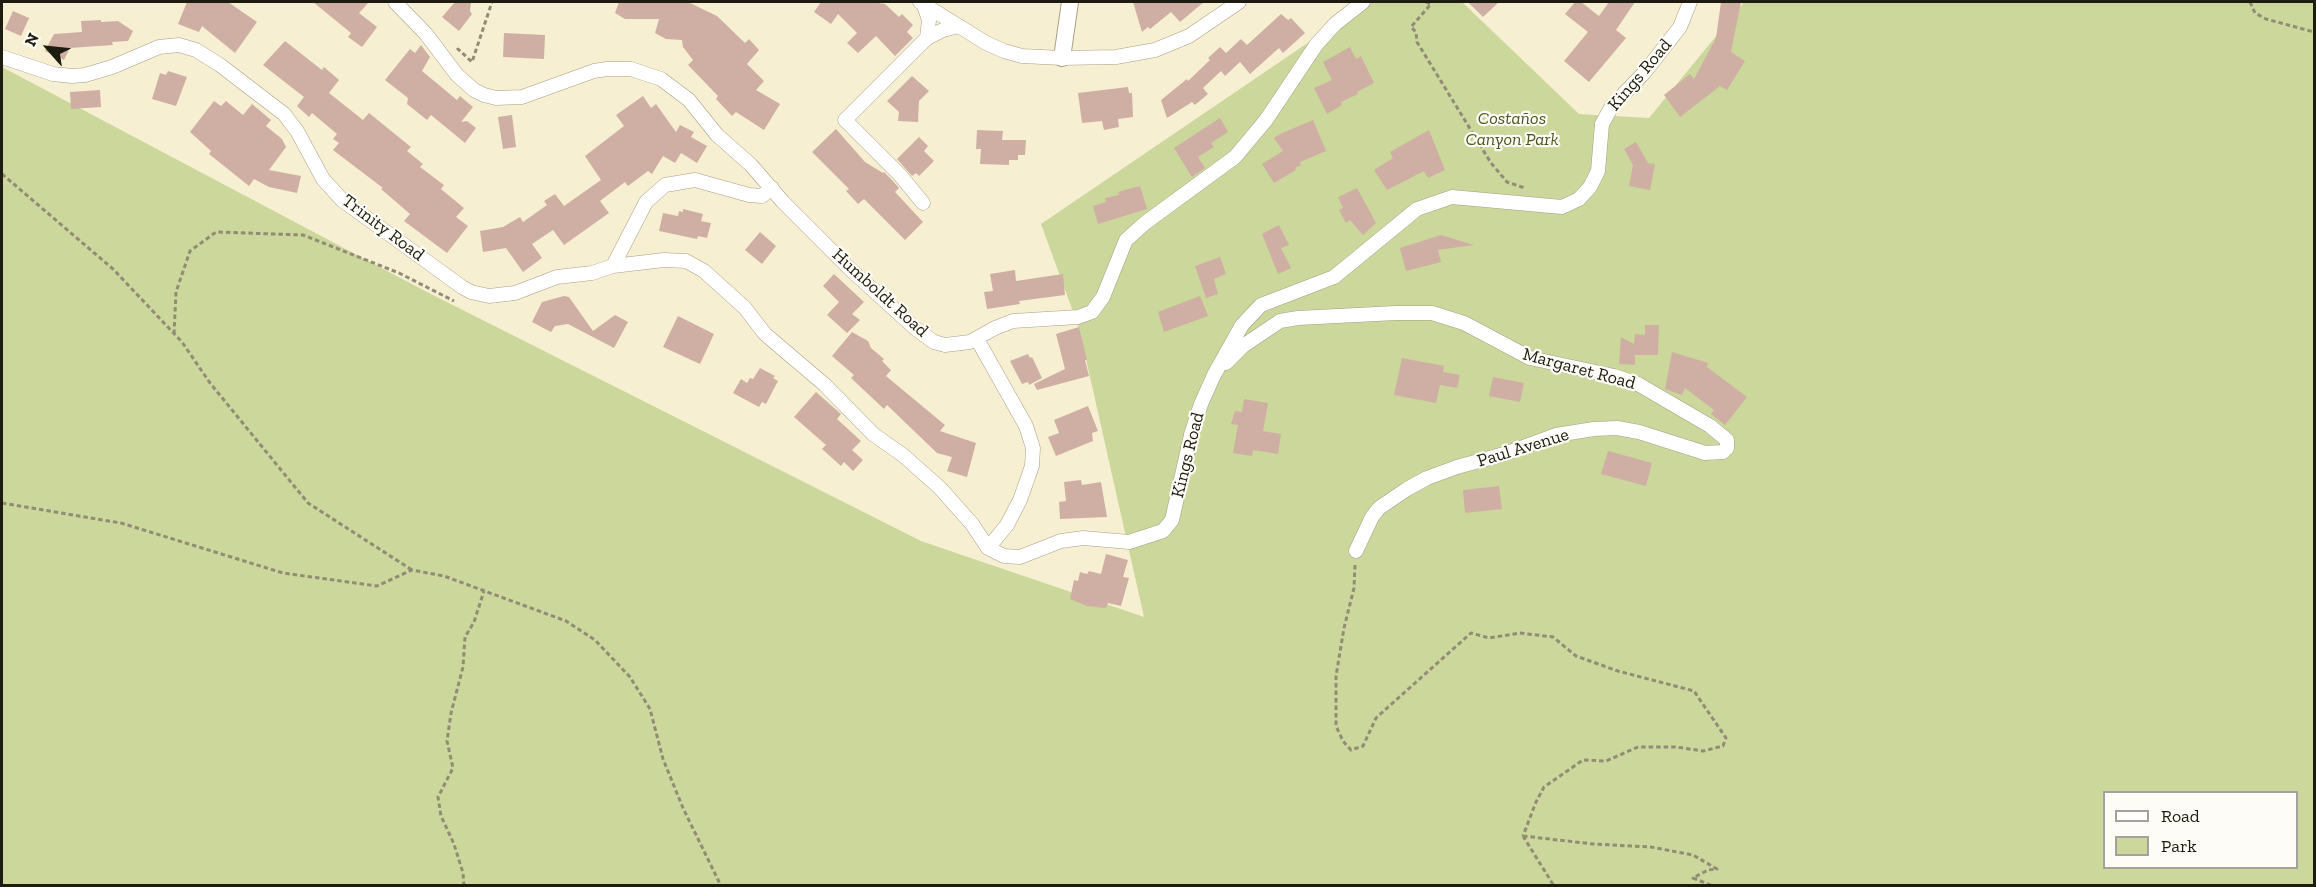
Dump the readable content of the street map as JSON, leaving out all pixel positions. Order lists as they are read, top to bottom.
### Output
{
  "streets": {
    "street": [
      "Kings Road",
      "Trinity Road",
      "Humboldt Road",
      "Margaret Road",
      "Paul Avenue"
    ]
  },
  "crossings": [
    ["Kings Road", "Margaret Road"],
    ["Margaret Road", "Paul Avenue"]
  ],
  "parks": ["Costaños Canyon Park"],
  "legend": ["Road", "Park"],
  "north": "top left"
}
